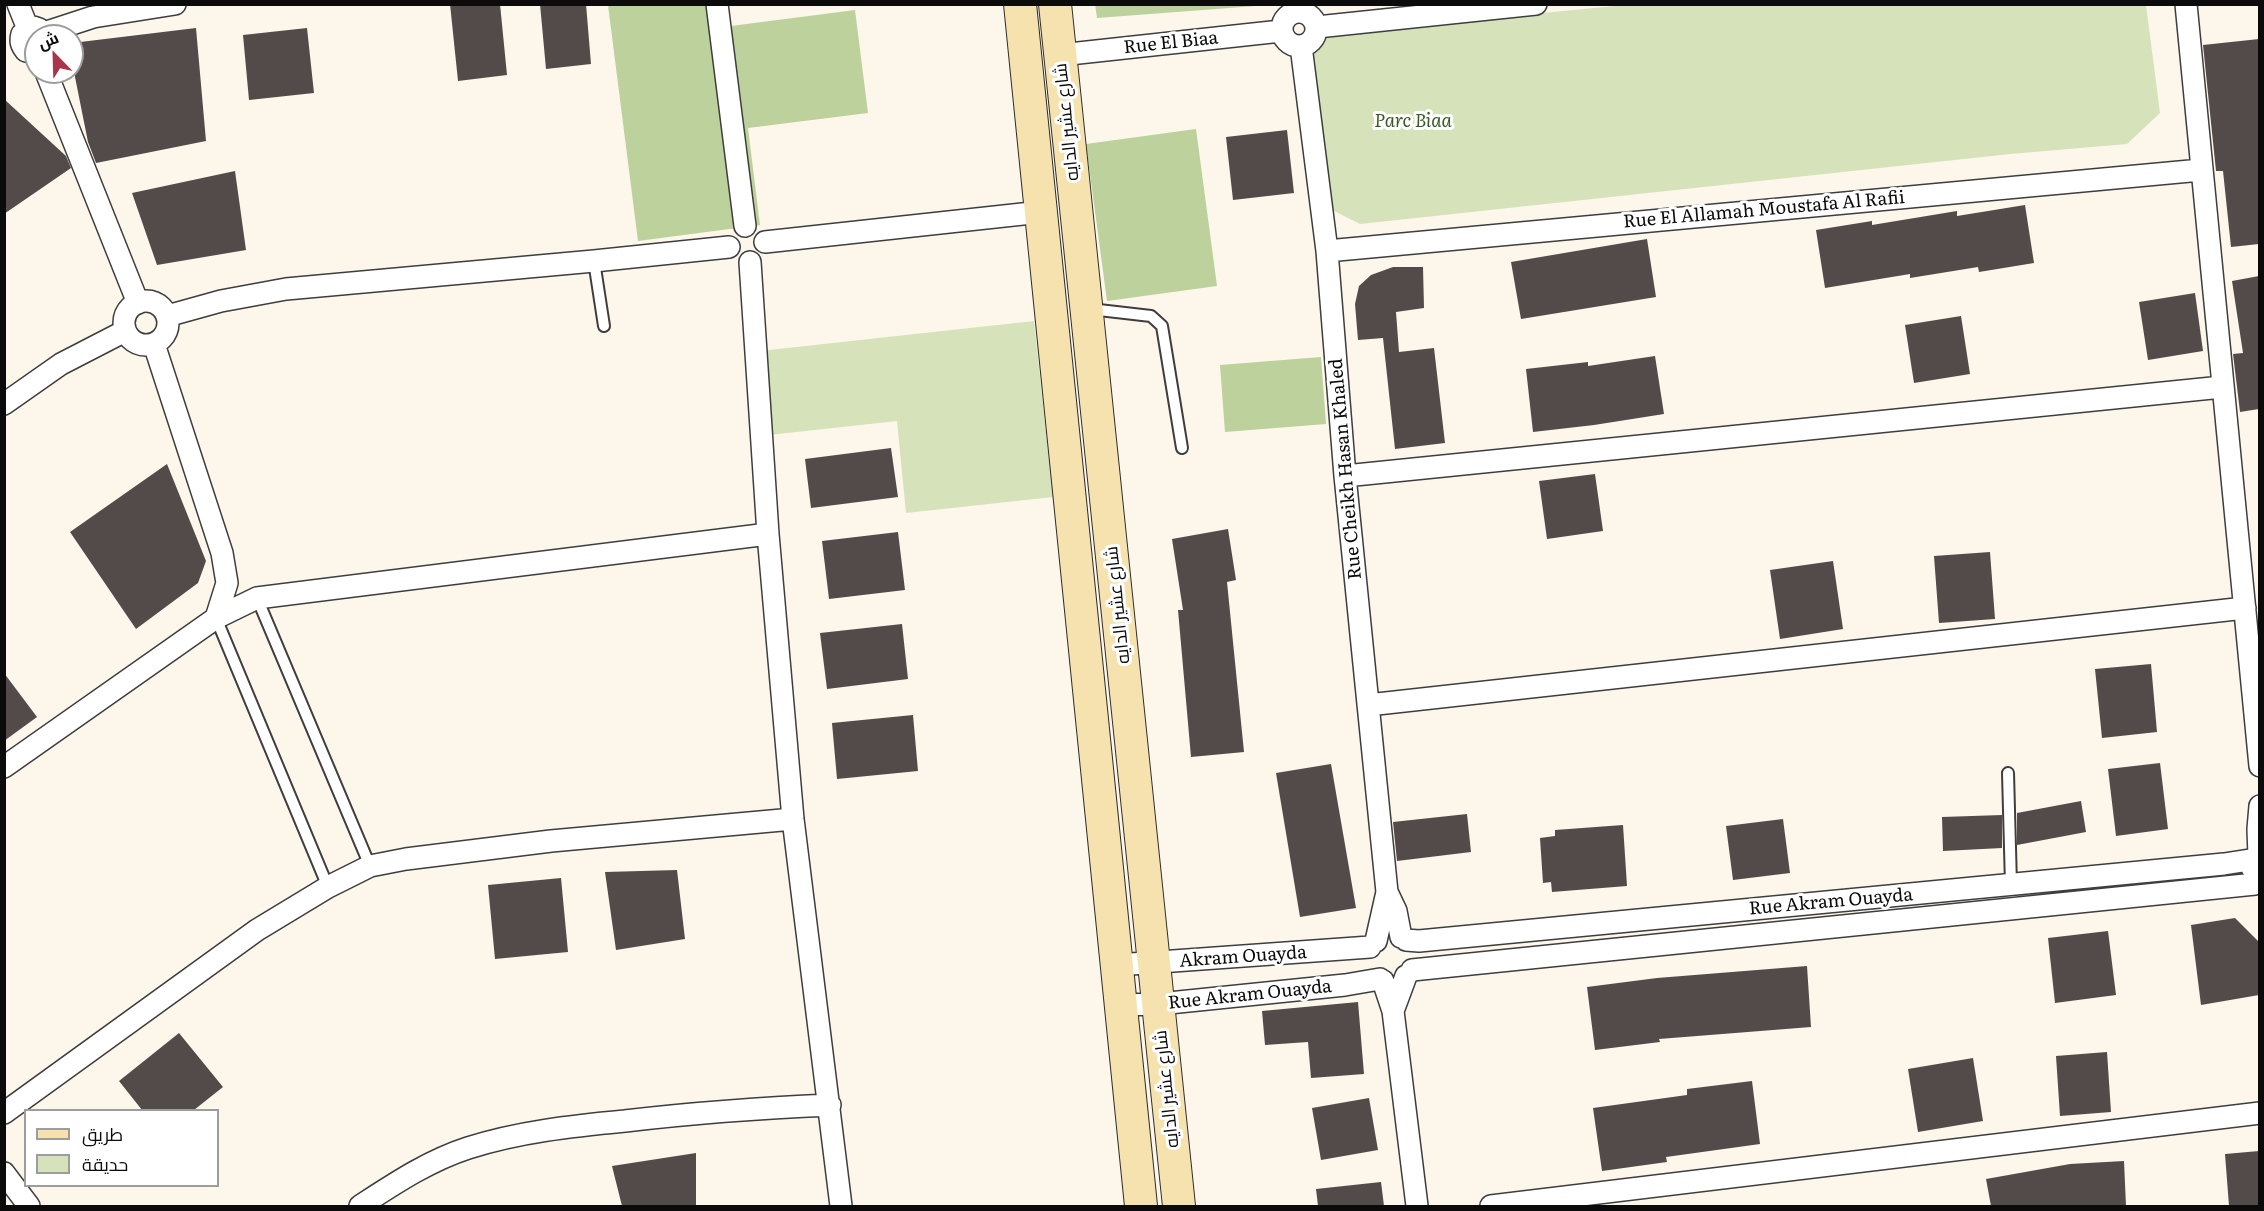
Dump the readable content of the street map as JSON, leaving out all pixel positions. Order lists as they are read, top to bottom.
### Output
{
  "streets": {
    "street": [
      "Rue El Biaa",
      "شارع عشير الدايه",
      "Rue El Allamah Moustafa Al Rafii",
      "Rue Cheikh Hasan Khaled",
      "Rue Akram Ouayda",
      "Akram Ouayda"
    ]
  },
  "crossings": [
    ["Rue El Biaa", "شارع عشير الدايه"],
    ["Rue El Biaa", "Rue Cheikh Hasan Khaled"],
    ["شارع عشير الدايه", "Rue Akram Ouayda"],
    ["شارع عشير الدايه", "Akram Ouayda"],
    ["Rue El Allamah Moustafa Al Rafii", "Rue Cheikh Hasan Khaled"],
    ["Rue Cheikh Hasan Khaled", "Rue Akram Ouayda"],
    ["Rue Cheikh Hasan Khaled", "Akram Ouayda"],
    ["Rue Akram Ouayda", "Akram Ouayda"]
  ],
  "parks": ["Parc Biaa"],
  "legend": ["طريق", "حديقة"],
  "north": "top left"
}
